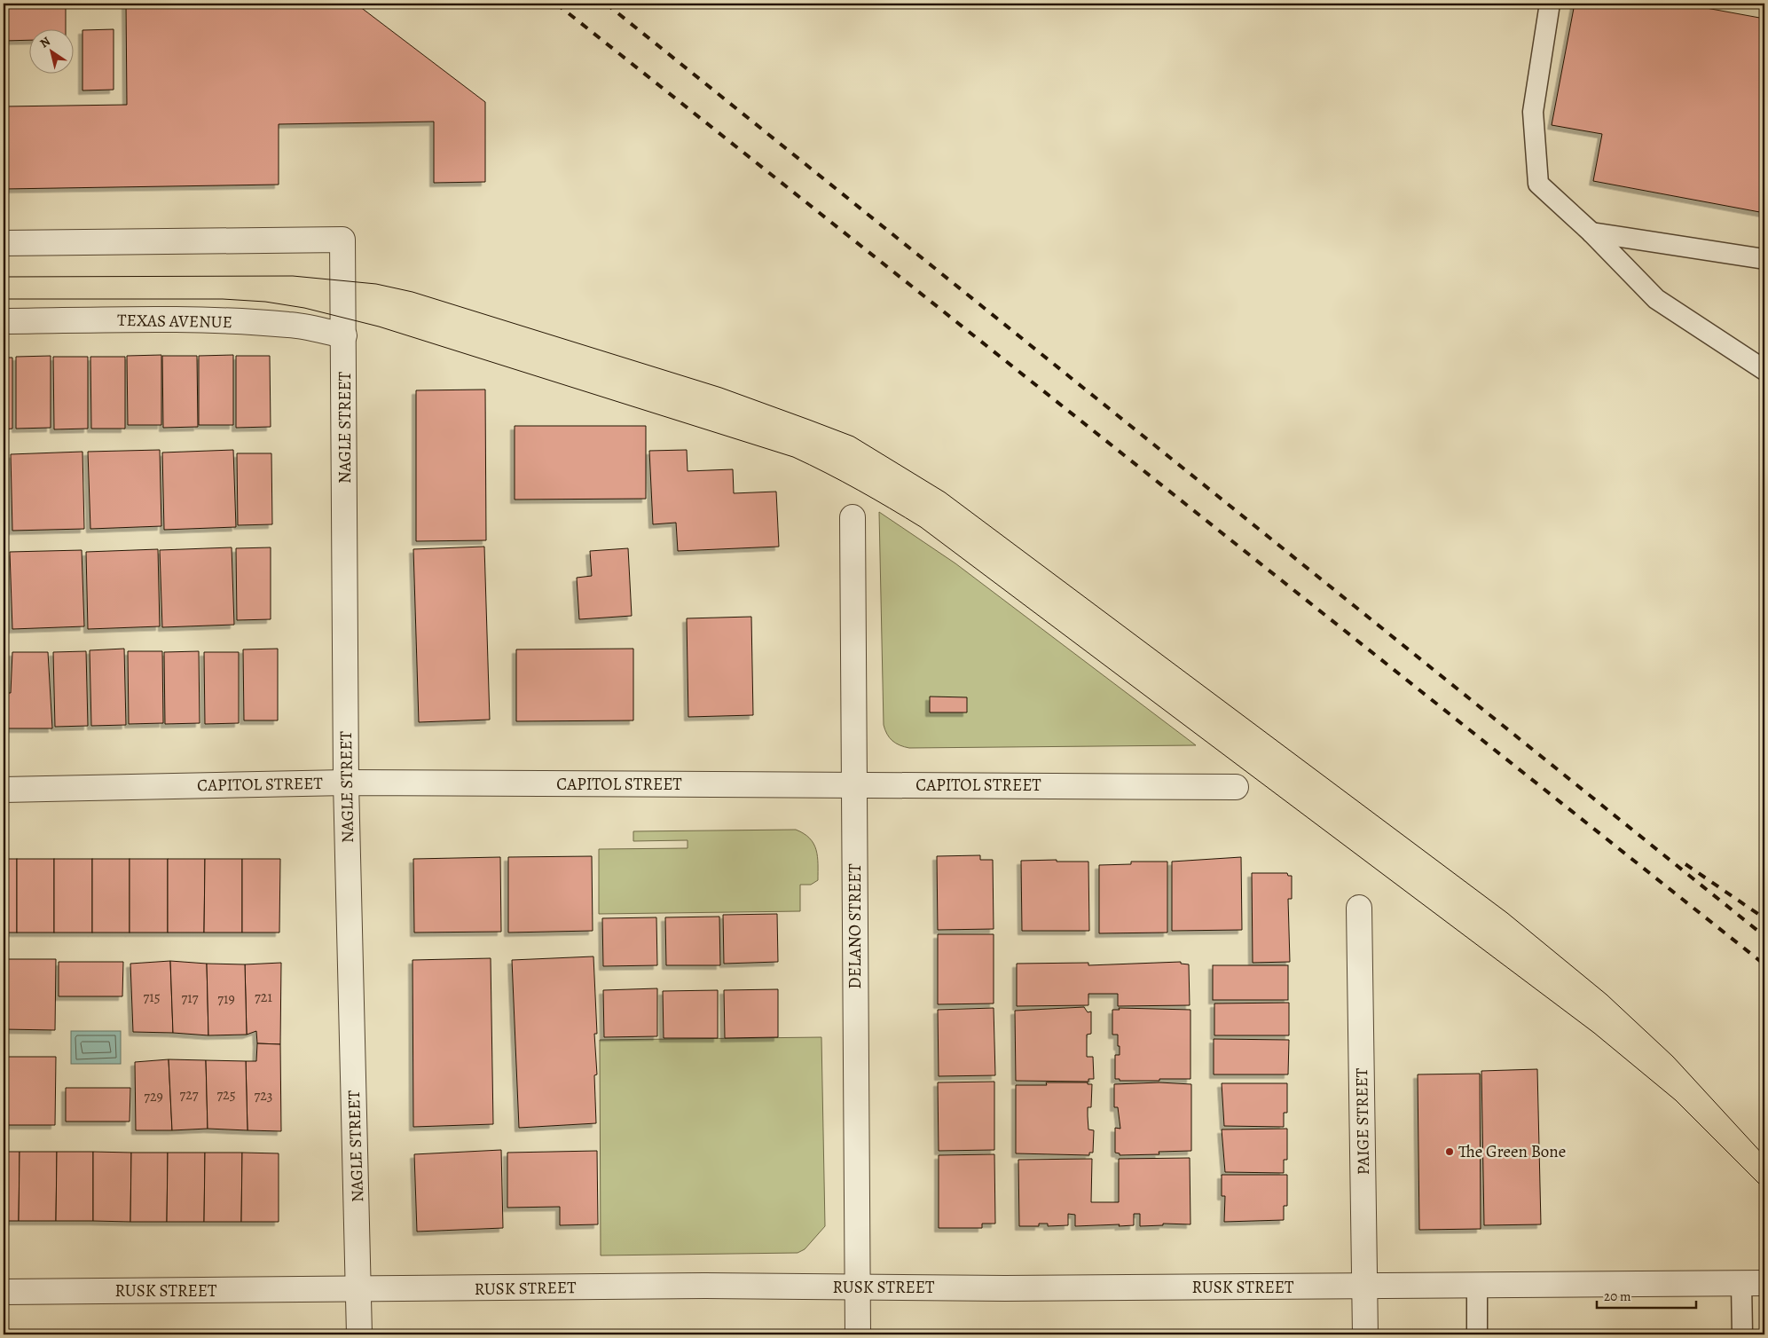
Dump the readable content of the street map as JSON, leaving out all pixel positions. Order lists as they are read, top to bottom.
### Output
{
  "streets": {
    "street": [
      "TEXAS AVENUE",
      "NAGLE STREET",
      "CAPITOL STREET",
      "DELANO STREET",
      "PAIGE STREET",
      "RUSK STREET"
    ]
  },
  "crossings": [
    ["TEXAS AVENUE", "NAGLE STREET"],
    ["NAGLE STREET", "CAPITOL STREET"],
    ["NAGLE STREET", "RUSK STREET"],
    ["CAPITOL STREET", "DELANO STREET"],
    ["DELANO STREET", "RUSK STREET"],
    ["PAIGE STREET", "RUSK STREET"]
  ],
  "places": ["The Green Bone"],
  "house_numbers": [
    "715",
    "721",
    "717",
    "719",
    "727",
    "725",
    "723",
    "729"
  ],
  "scale_bar": "20 m",
  "north": "top left"
}
